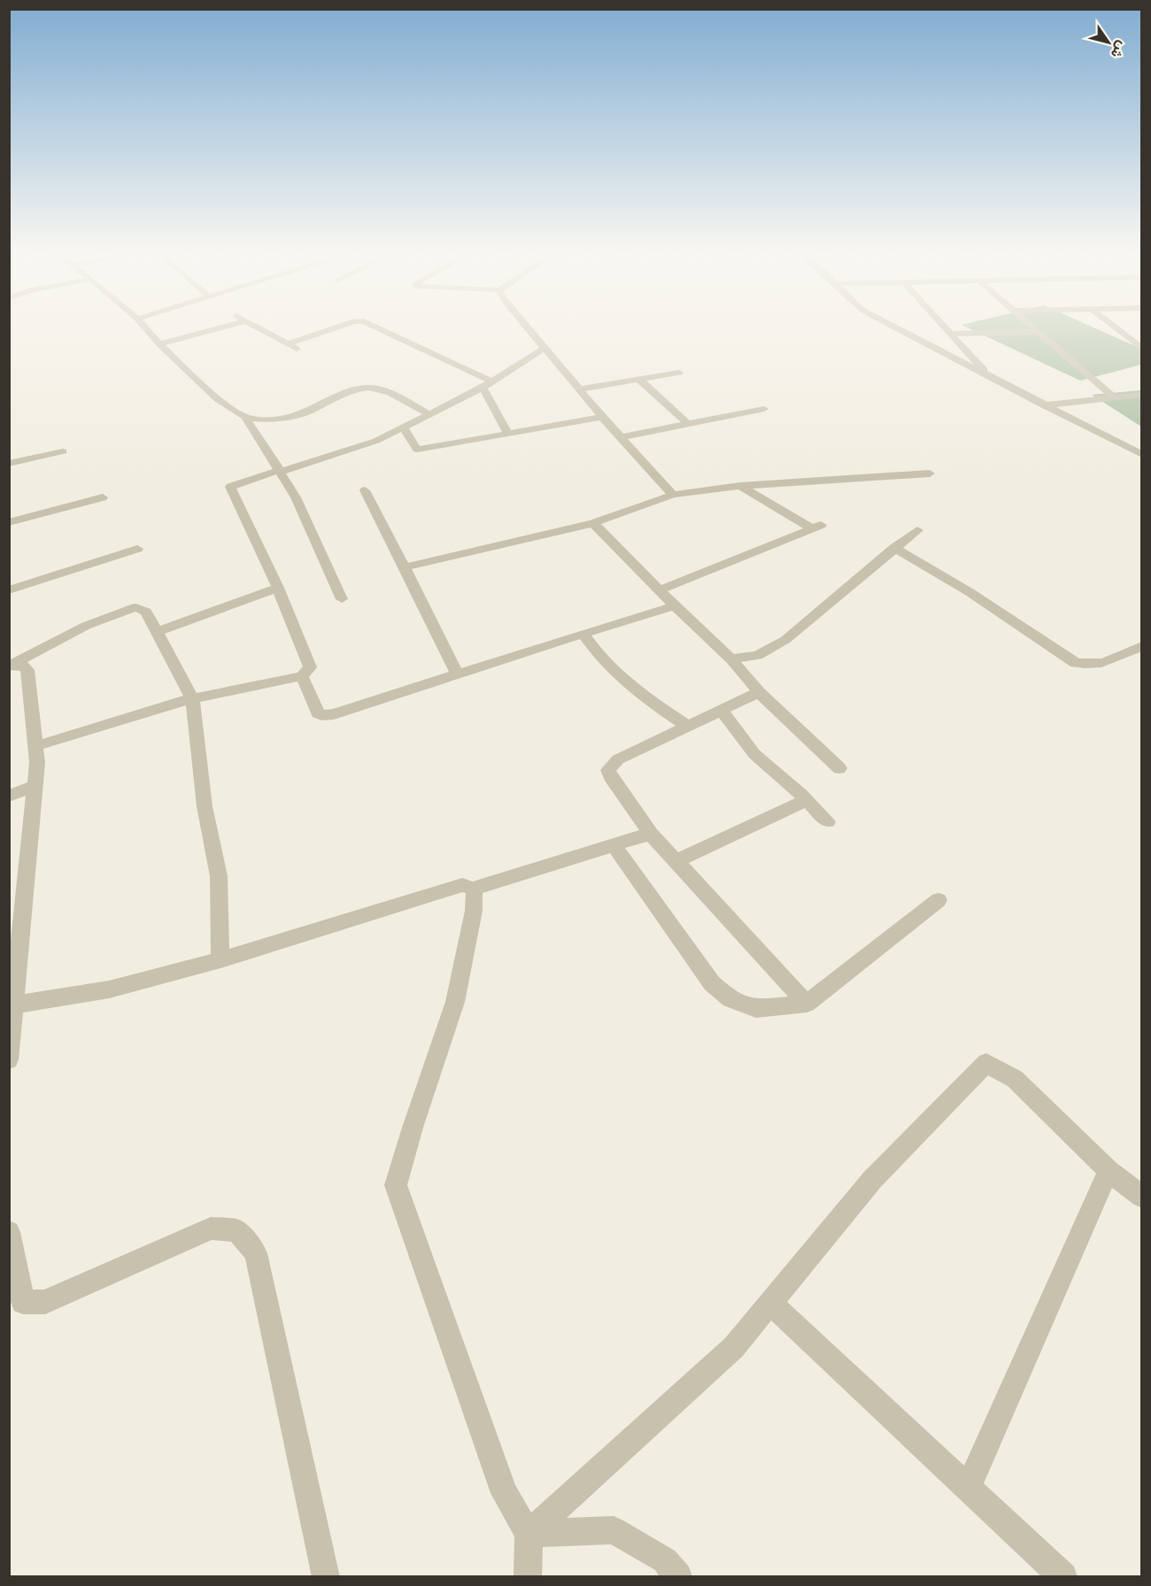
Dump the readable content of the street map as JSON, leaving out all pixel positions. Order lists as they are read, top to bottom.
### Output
{
  "north": "bottom right"
}
